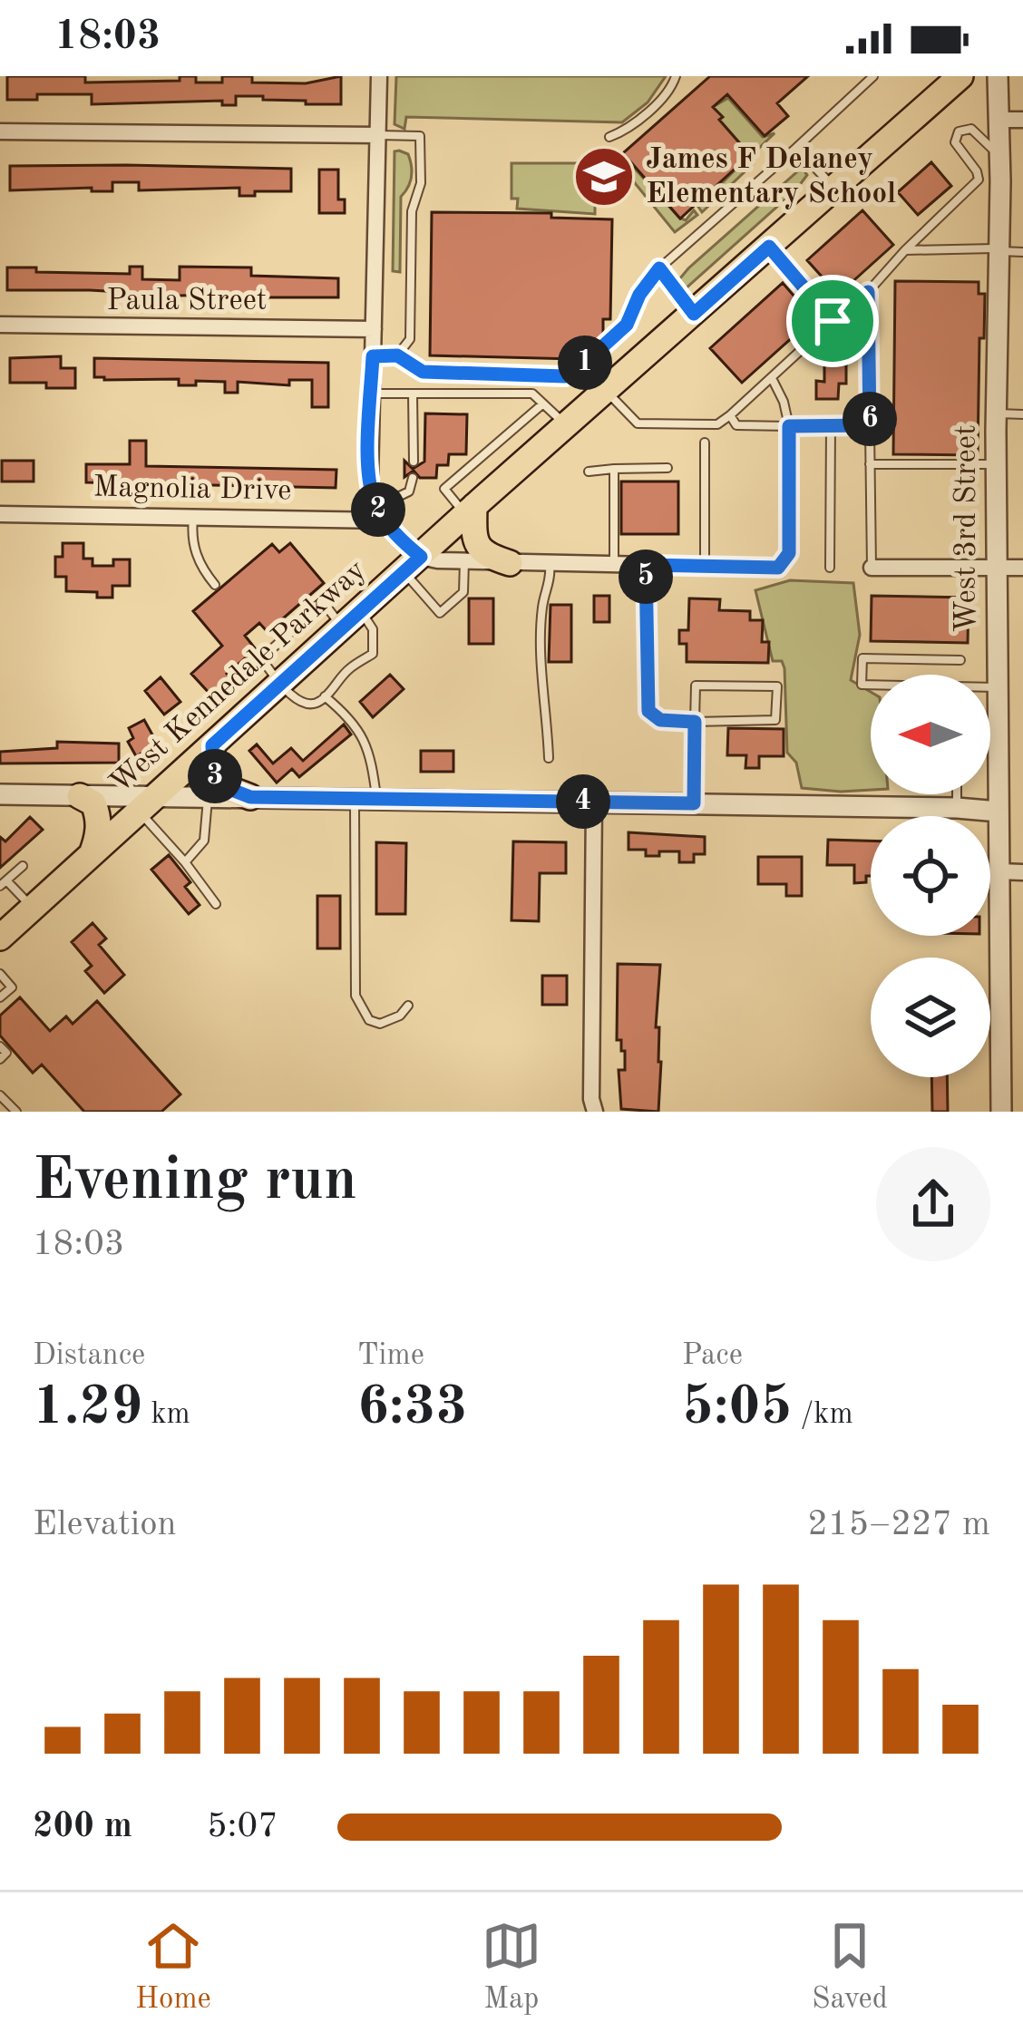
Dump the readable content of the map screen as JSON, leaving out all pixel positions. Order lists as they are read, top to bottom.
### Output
{
  "streets": {
    "main road": ["West Kennedale Parkway"],
    "street": ["Paula Street", "Magnolia Drive", "West 3rd Street"]
  },
  "places": {
    "school or university": ["James F Delaney Elementary School"]
  },
  "north": "left",
  "page": {
    "status": "18:03",
    "pins": [
      "1",
      "6",
      "2",
      "5",
      "3",
      "4"
    ],
    "heading": ["Evening run", "18:03"],
    "stats": [
      ["Distance", "1.29 km"],
      ["Time", "6:33"],
      ["Pace", "5:05 /km"]
    ],
    "chart": ["Elevation", "215–227 m"],
    "list": [
      {
        "name": "200 m",
        "note": "5:07"
      }
    ],
    "tabs": ["Home", "Map", "Saved"]
  }
}
